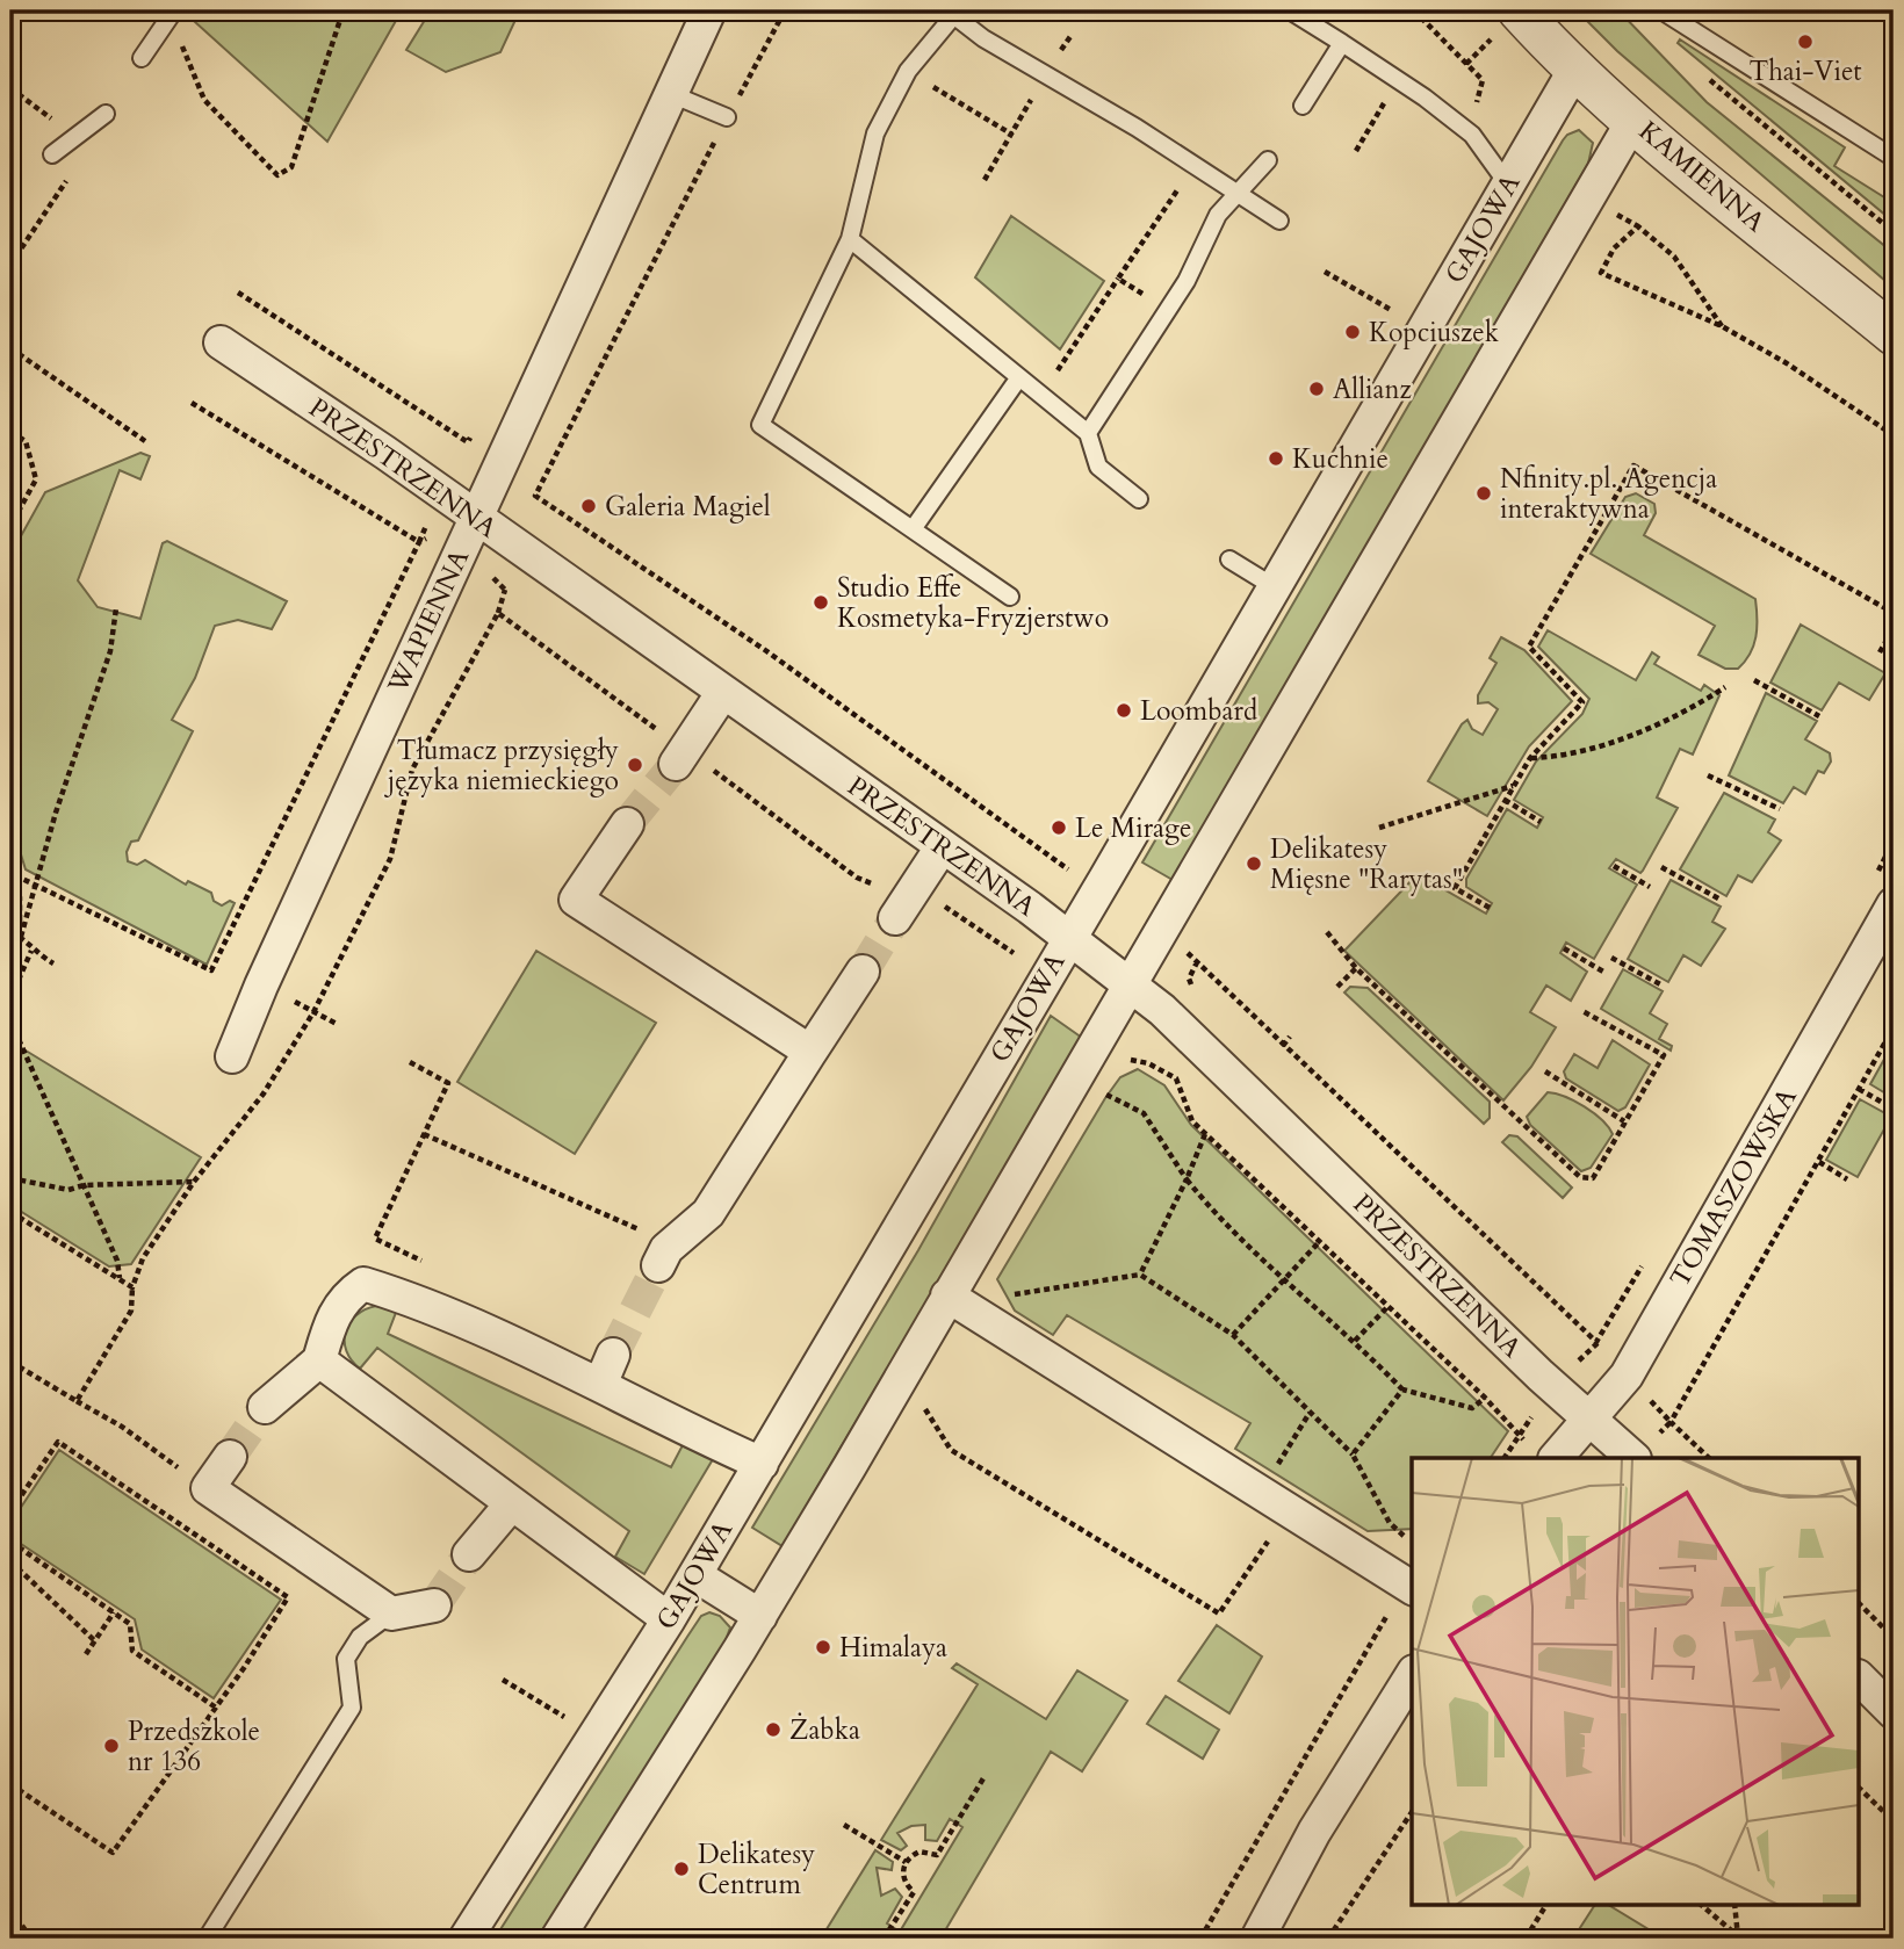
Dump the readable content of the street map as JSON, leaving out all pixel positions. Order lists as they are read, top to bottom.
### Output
{
  "streets": {
    "street": [
      "KAMIENNA",
      "GAJOWA",
      "PRZESTRZENNA",
      "WAPIENNA",
      "TOMASZOWSKA"
    ]
  },
  "crossings": [
    ["KAMIENNA", "GAJOWA"],
    ["GAJOWA", "PRZESTRZENNA"],
    ["PRZESTRZENNA", "WAPIENNA"],
    ["PRZESTRZENNA", "TOMASZOWSKA"]
  ],
  "places": [
    "Thai-Viet",
    "Kopciuszek",
    "Allianz",
    "Kuchnie",
    "Nfinity.pl. Agencja interaktywna",
    "Galeria Magiel",
    "Studio Effe Kosmetyka-Fryzjerstwo",
    "Loombard",
    "Tłumacz przysięgły języka niemieckiego",
    "Le Mirage",
    "Delikatesy Mięsne \"Rarytas\"",
    "Himalaya",
    "Żabka",
    "Przedszkole nr 136",
    "Delikatesy Centrum"
  ]
}
